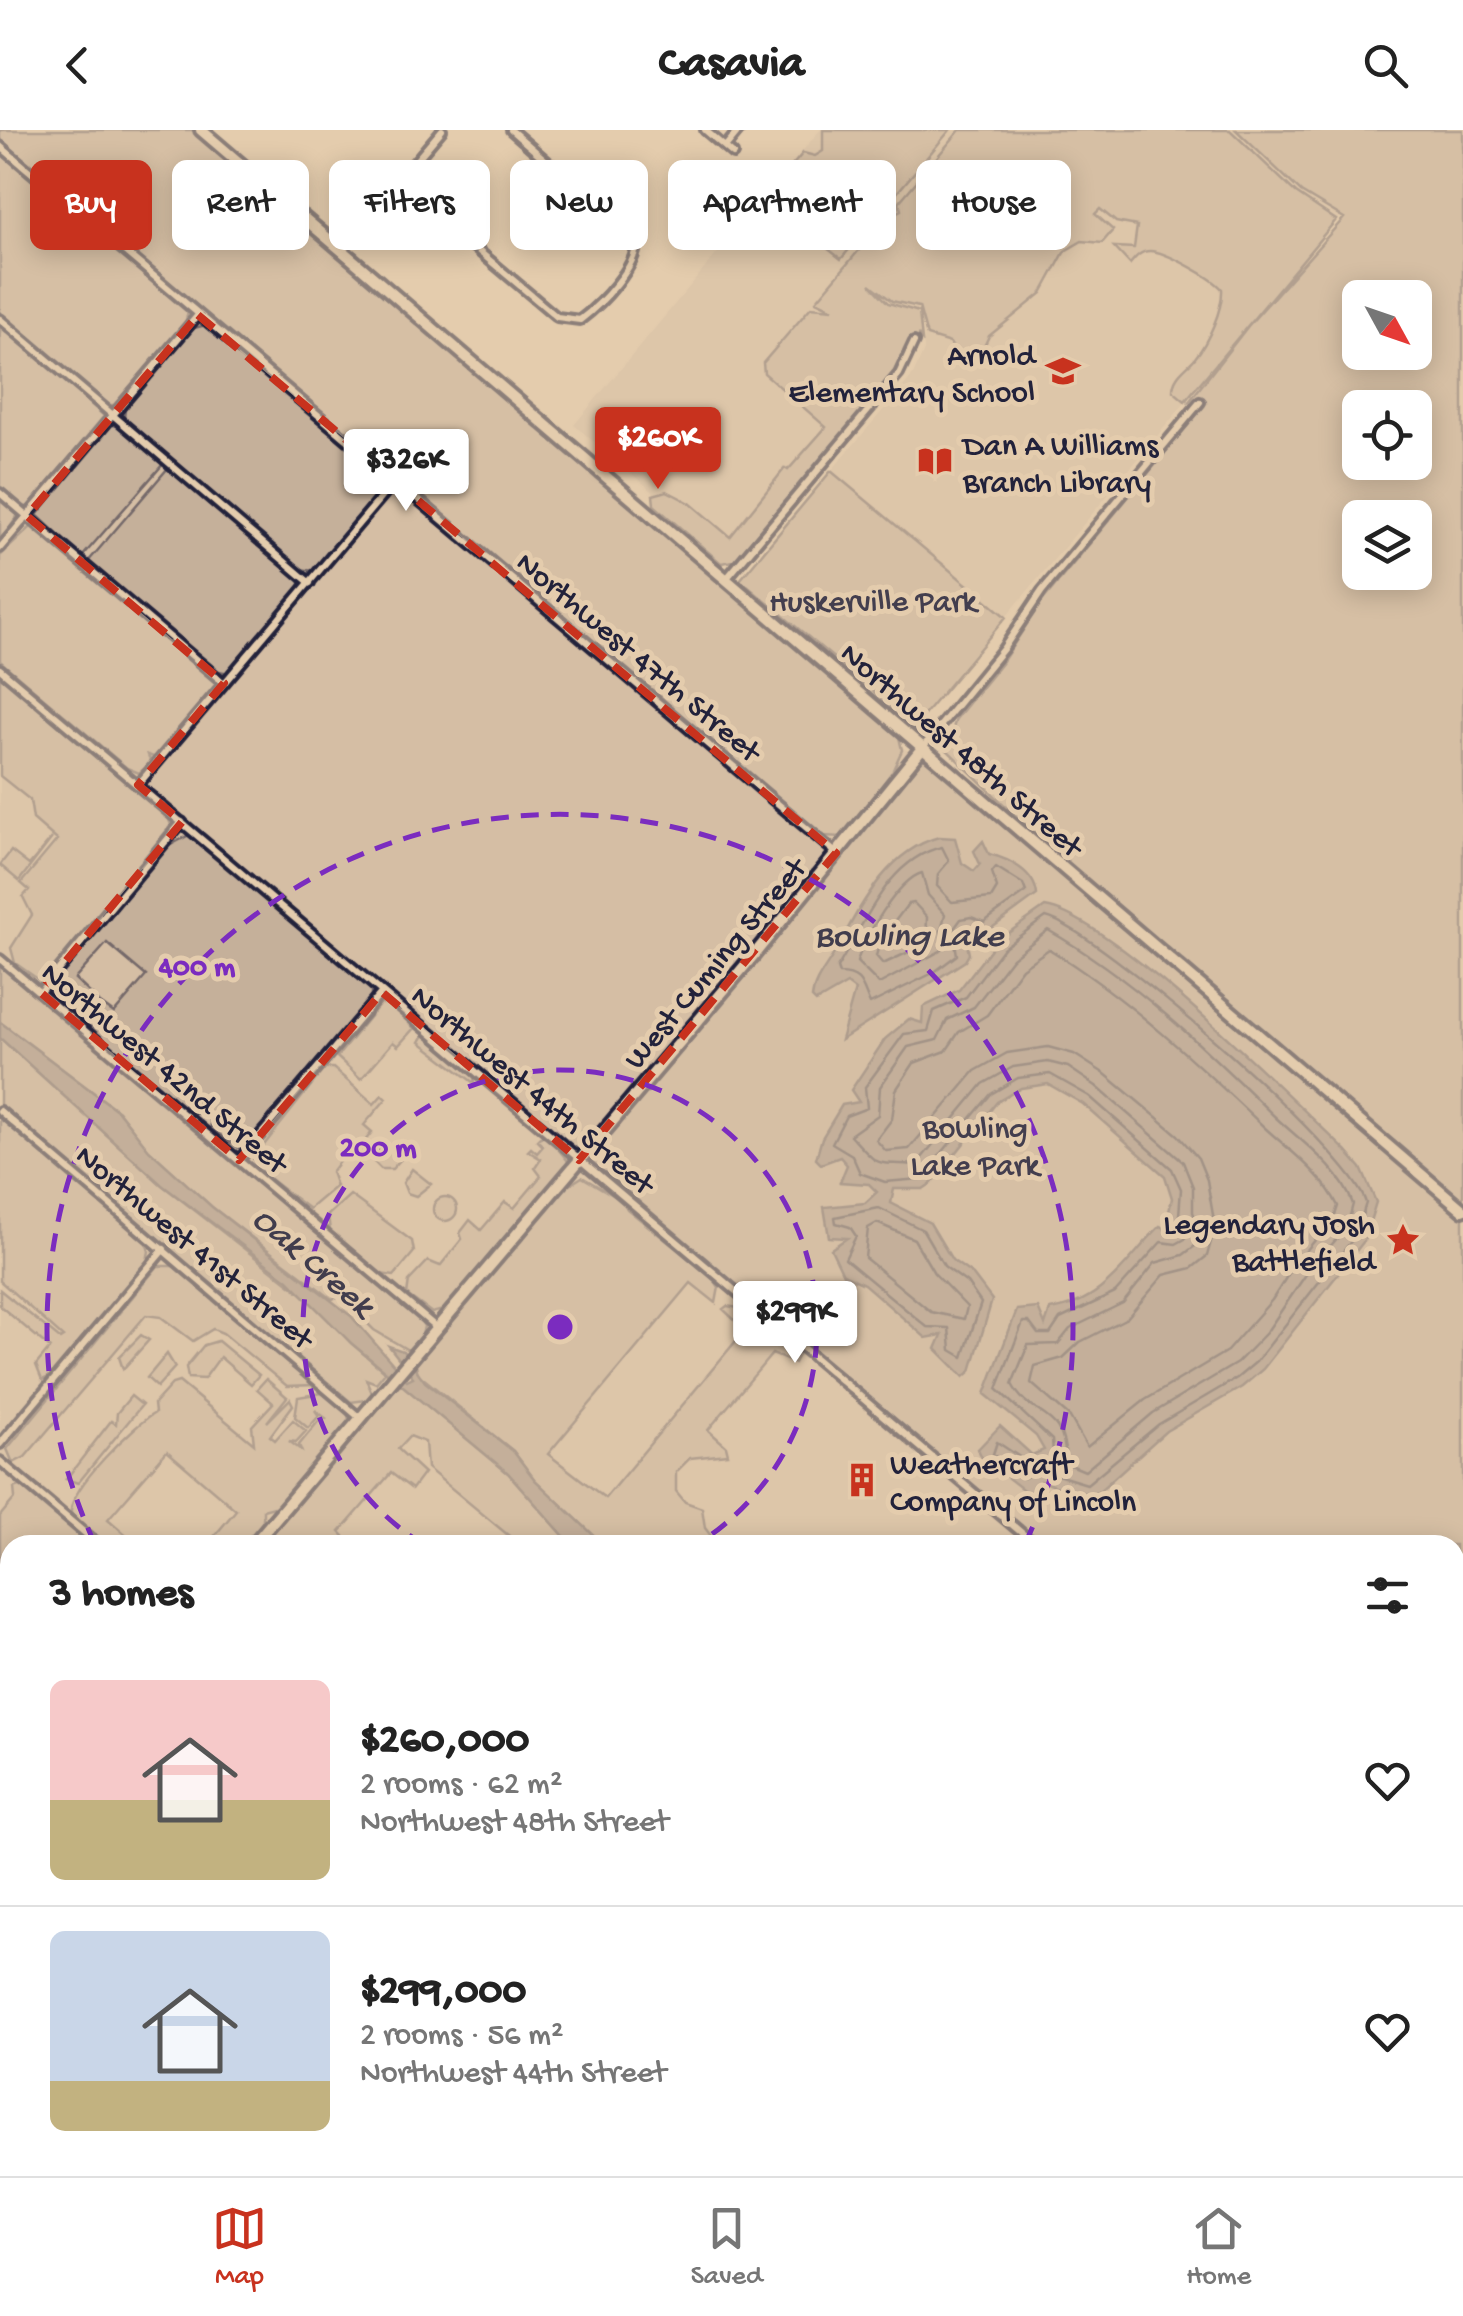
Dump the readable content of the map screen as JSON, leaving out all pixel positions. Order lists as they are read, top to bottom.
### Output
{
  "streets": {
    "main road": ["Northwest 48th Street", "West Cuming Street"],
    "street": [
      "Northwest 47th Street",
      "Northwest 42nd Street",
      "Northwest 44th Street",
      "Northwest 41st Street"
    ]
  },
  "crossings": [
    ["Northwest 47th Street", "West Cuming Street"],
    ["Northwest 48th Street", "West Cuming Street"],
    ["West Cuming Street", "Northwest 42nd Street"],
    ["West Cuming Street", "Northwest 44th Street"],
    ["West Cuming Street", "Northwest 41st Street"]
  ],
  "water": ["Bowling Lake", "Oak Creek"],
  "parks": ["Huskerville Park", "Bowling Lake Park"],
  "places": {
    "school or university": ["Arnold Elementary School"],
    "library": ["Dan A Williams Branch Library"],
    "place": ["Legendary Josh Battlefield"],
    "building": ["Weathercraft Company of Lincoln"]
  },
  "north": "bottom right",
  "page": {
    "header": "Casavia",
    "chip": [
      "Buy",
      "Rent",
      "Filters",
      "New",
      "Apartment",
      "House"
    ],
    "price": ["$260K", "$326K", "$299K"],
    "heading": "3 homes",
    "list": [
      {
        "name": "$260,000",
        "note": "2 rooms · 62 m² · Northwest 48th Street"
      },
      {
        "name": "$299,000",
        "note": "2 rooms · 56 m² · Northwest 44th Street"
      }
    ],
    "tabs": ["Map", "Saved", "Home"]
  },
  "rings": ["400 m", "200 m"]
}
